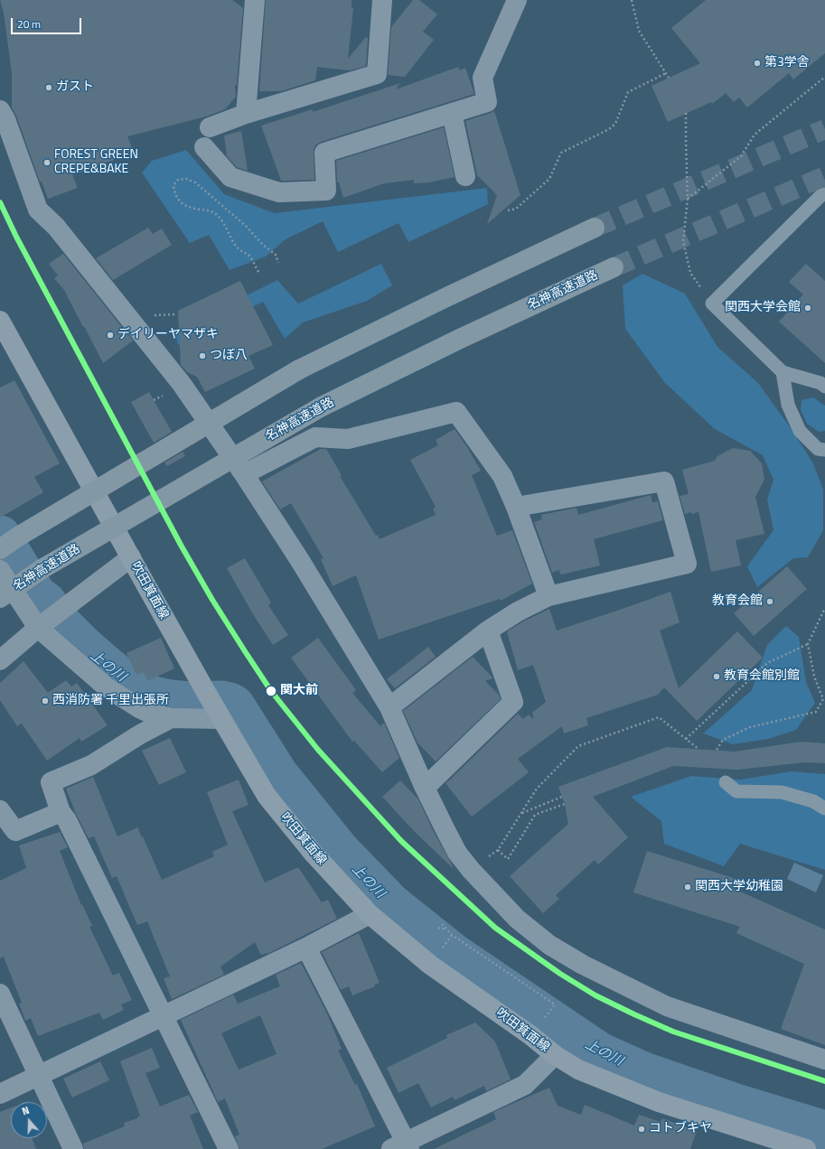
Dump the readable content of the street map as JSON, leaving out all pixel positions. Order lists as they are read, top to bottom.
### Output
{
  "streets": {
    "highway": ["名神高速道路"],
    "main road": ["吹田箕面線"]
  },
  "water": ["上の川"],
  "places": [
    "第3学舎",
    "ガスト",
    "FOREST GREEN CREPE&BAKE",
    "関西大学会館",
    "デイリーヤマザキ",
    "つぼ八",
    "教育会館",
    "教育会館別館",
    "関大前",
    "西消防署 千里出張所",
    "関西大学幼稚園",
    "コトブキヤ"
  ],
  "scale_bar": "20 m",
  "north": "top"
}
